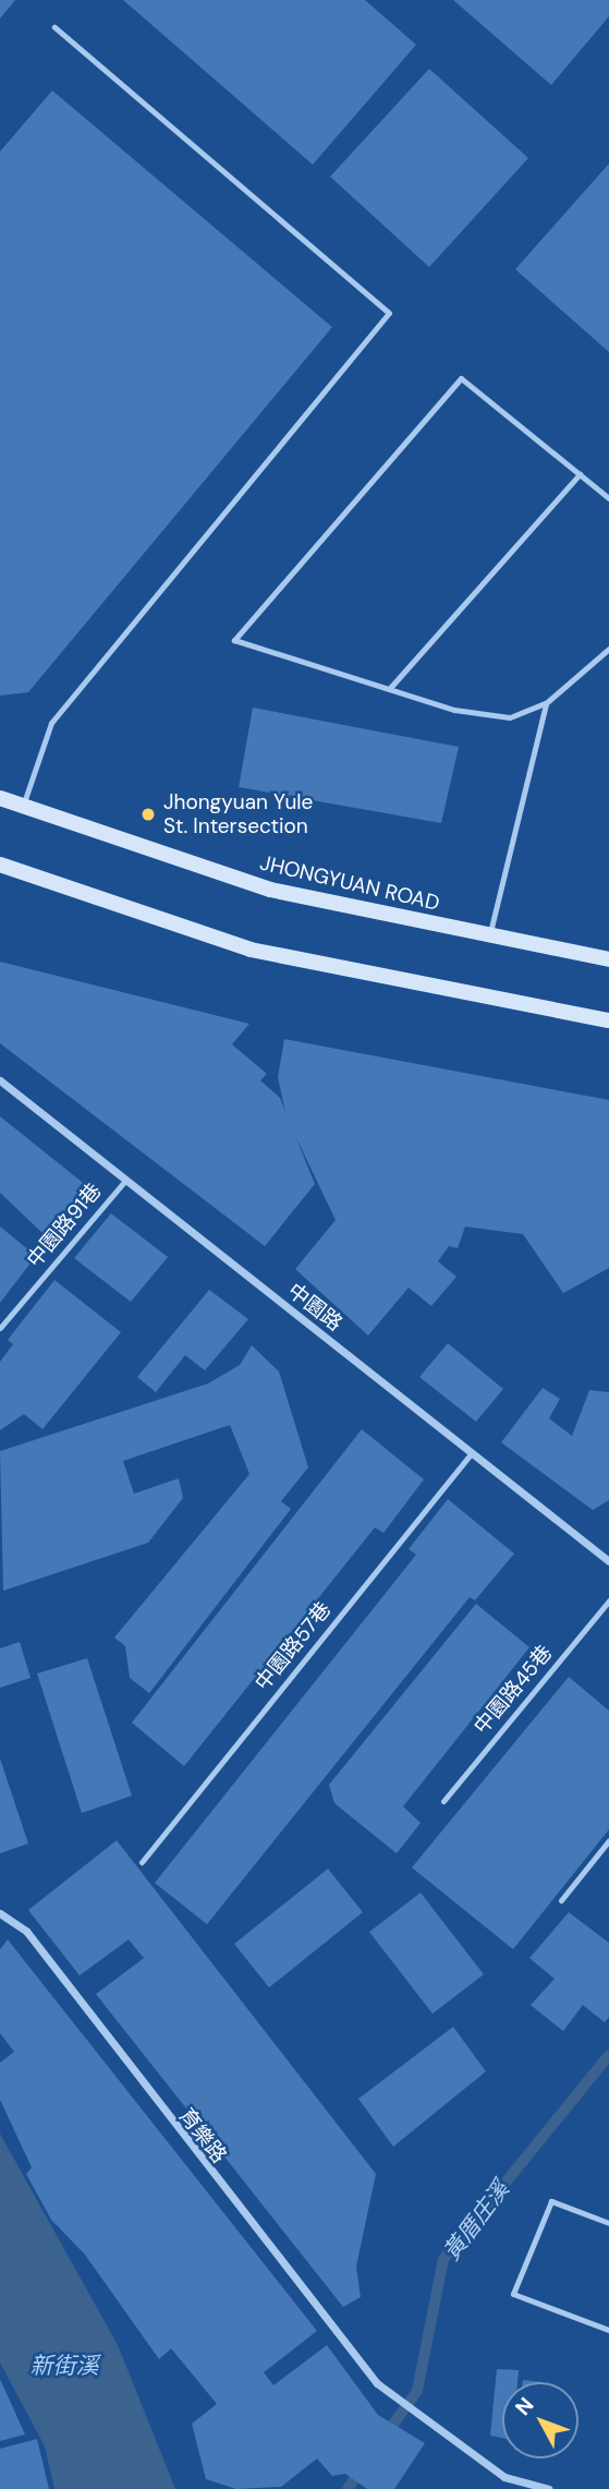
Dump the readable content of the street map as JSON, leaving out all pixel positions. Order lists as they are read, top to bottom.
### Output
{
  "streets": {
    "main road": ["JHONGYUAN ROAD"],
    "street": ["中園路", "育樂路"],
    "lane": ["中園路91巷", "中園路57巷", "中園路45巷"]
  },
  "crossings": [
    ["中園路91巷", "中園路"],
    ["中園路", "中園路57巷"]
  ],
  "water": ["黃厝庄溪", "新街溪"],
  "places": ["Jhongyuan Yule St. Intersection"],
  "north": "top left"
}
